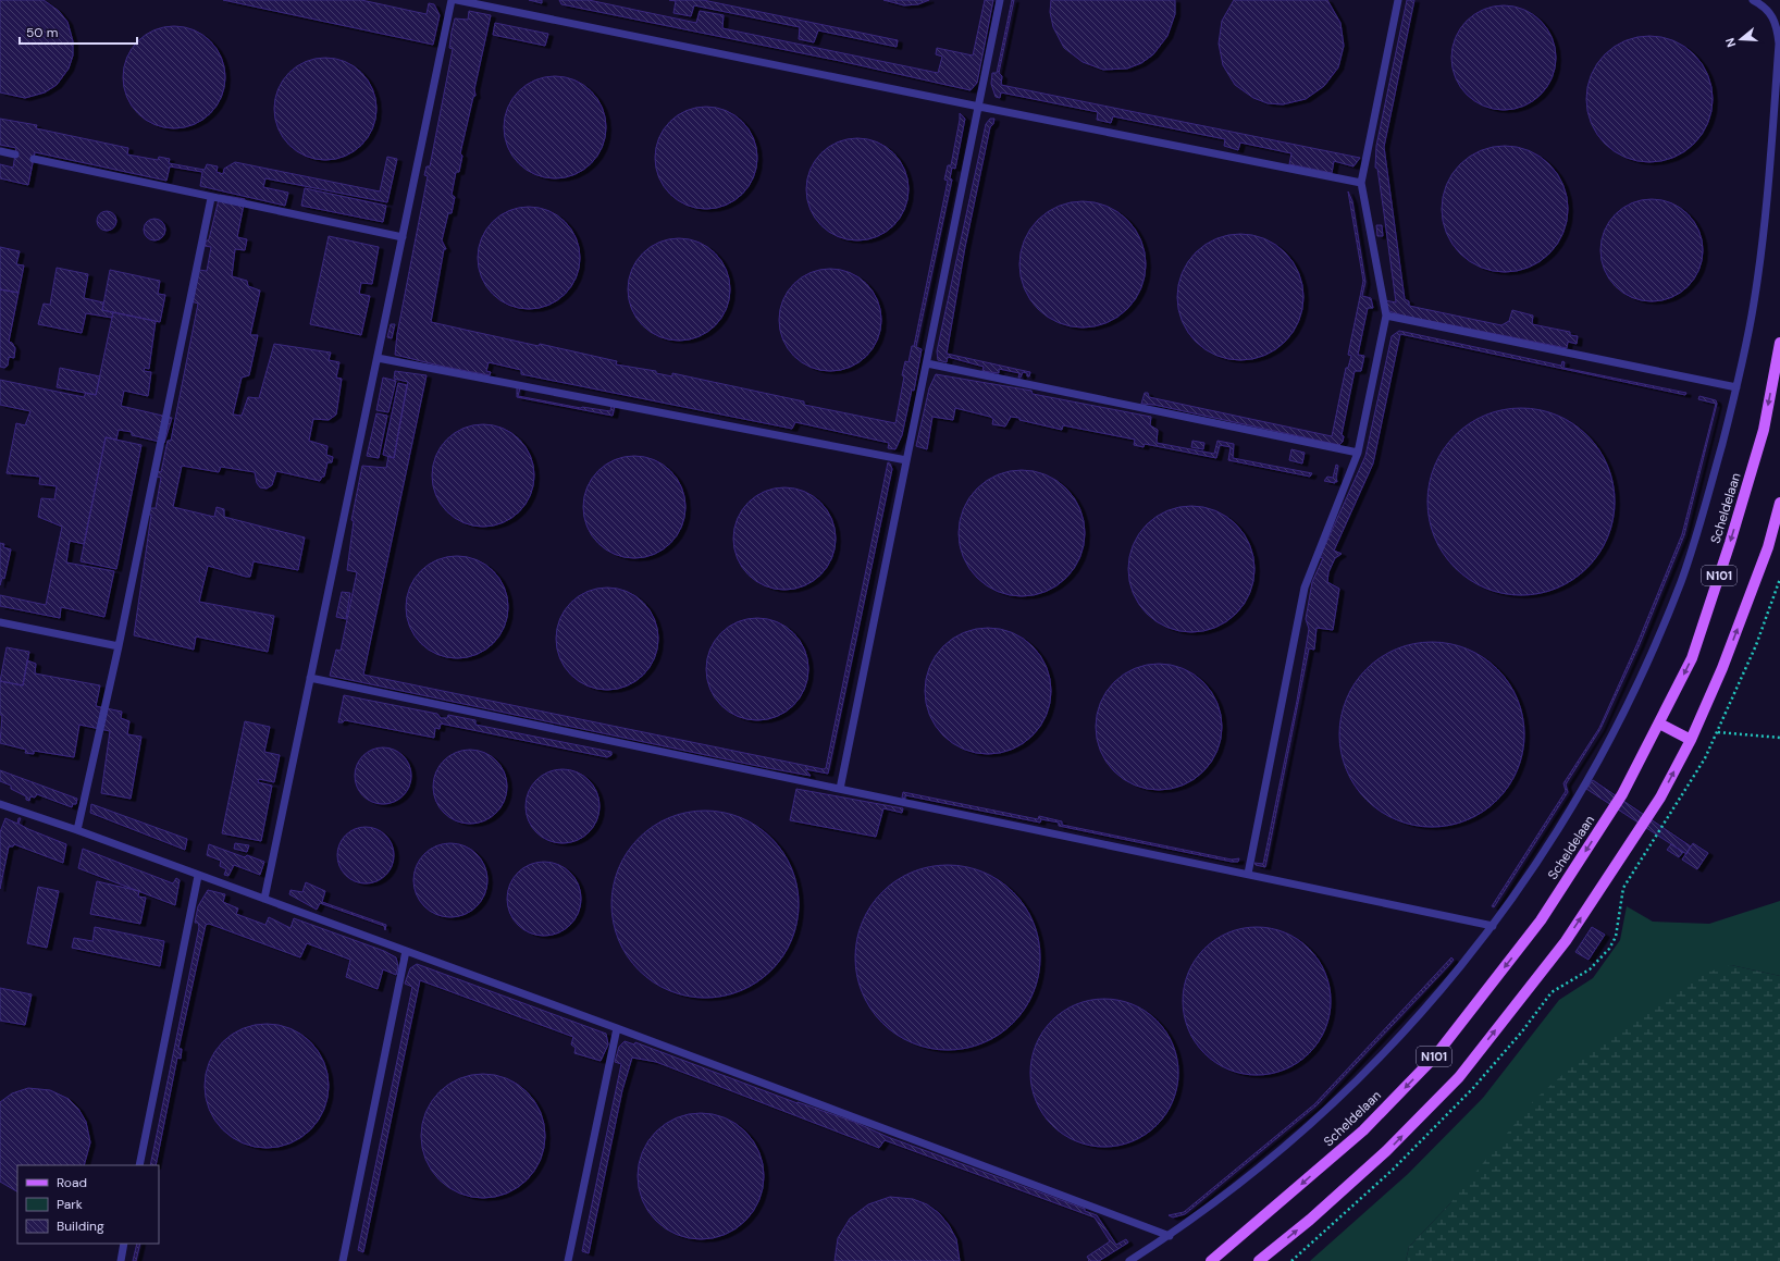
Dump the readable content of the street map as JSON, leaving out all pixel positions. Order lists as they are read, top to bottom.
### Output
{
  "streets": {
    "main road": ["Scheldelaan", "N101"]
  },
  "legend": ["Road", "Park", "Building"],
  "scale_bar": "50 m",
  "north": "left"
}
